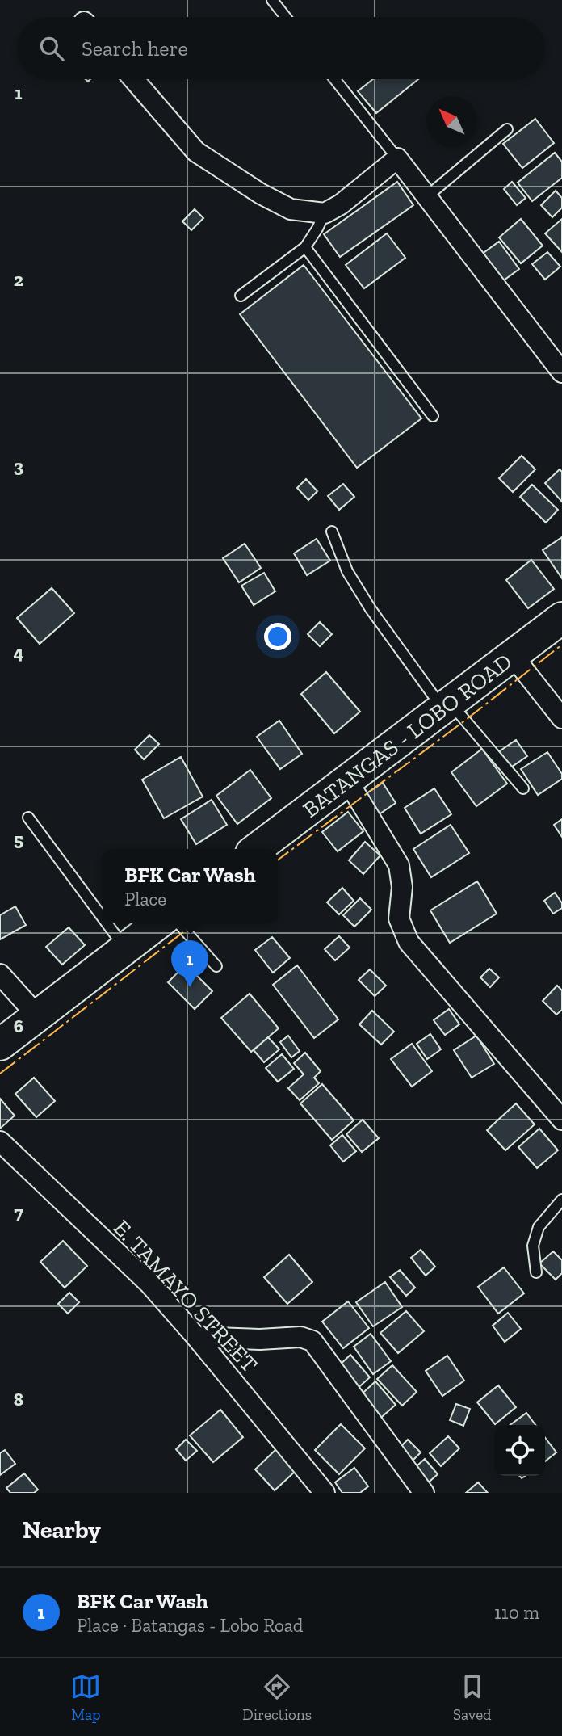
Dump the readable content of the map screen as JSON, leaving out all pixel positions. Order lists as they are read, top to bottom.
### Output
{
  "streets": {
    "main road": ["BATANGAS - LOBO ROAD"],
    "street": ["E. TAMAYO STREET"]
  },
  "north": "top left",
  "page": {
    "search": "Search here",
    "popup": ["BFK Car Wash", "Place"],
    "pins": "1",
    "heading": "Nearby",
    "list": [
      {
        "mark": "1",
        "name": "BFK Car Wash",
        "note": "Place · Batangas - Lobo Road",
        "value": "110 m"
      }
    ],
    "nav": ["Map", "Directions", "Saved"]
  },
  "grid": {
    "rows": [
      "1",
      "2",
      "3",
      "4",
      "5",
      "6",
      "7",
      "8"
    ]
  }
}
